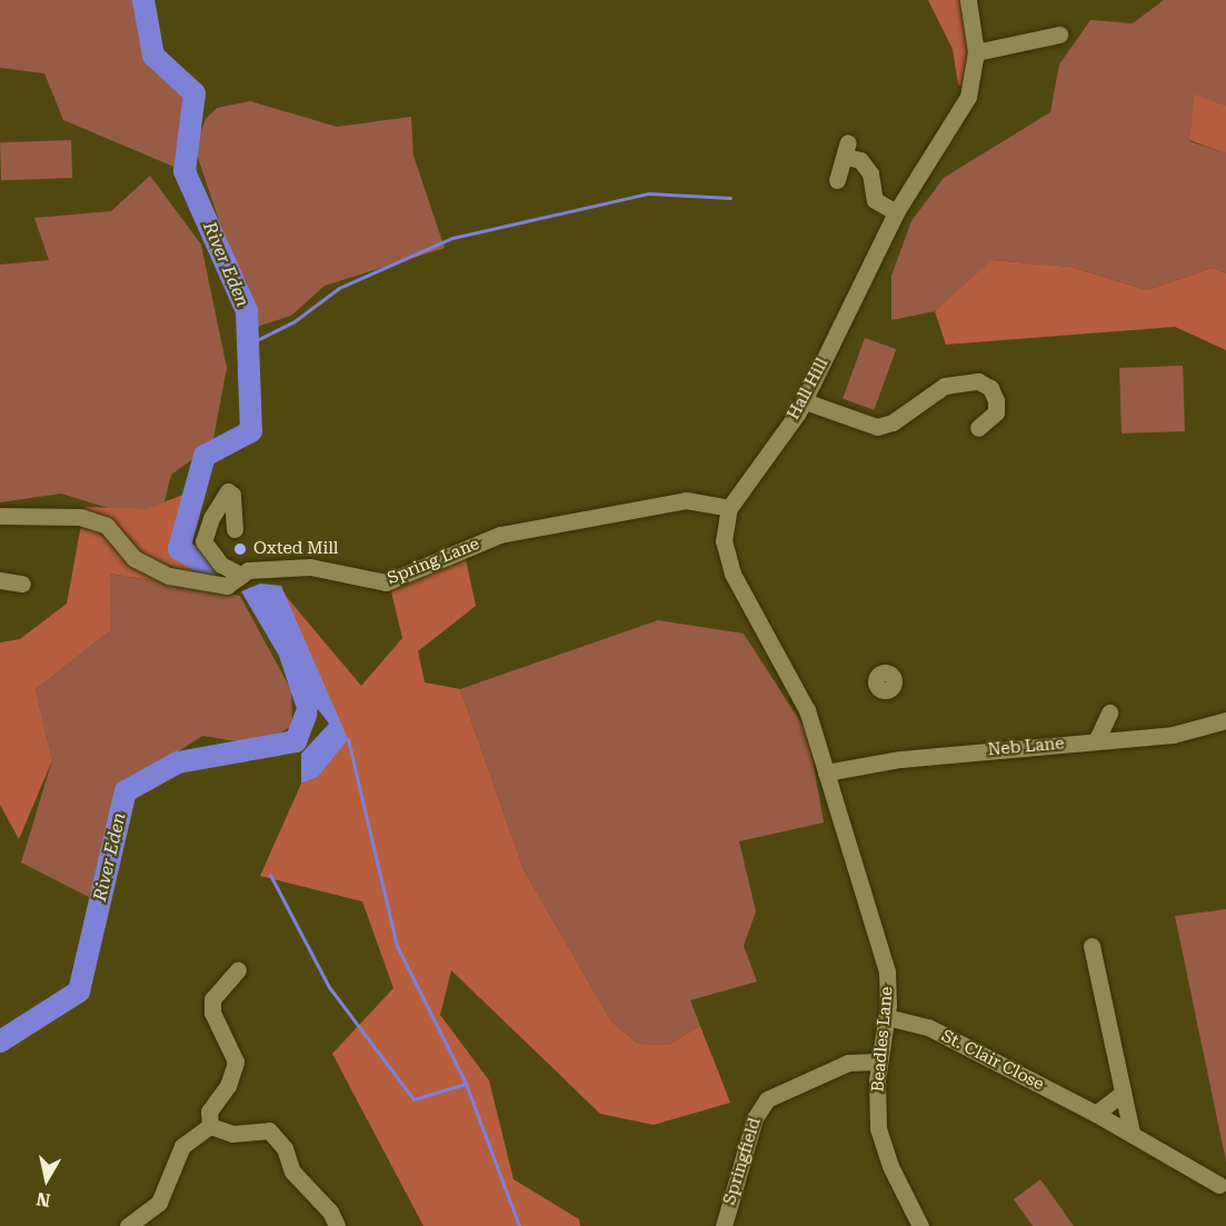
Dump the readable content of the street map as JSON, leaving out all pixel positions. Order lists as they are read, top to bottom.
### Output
{
  "streets": {
    "street": [
      "Hall Hill",
      "Spring Lane",
      "Neb Lane",
      "Beadles Lane",
      "St. Clair Close",
      "Springfield"
    ]
  },
  "crossings": [
    ["Hall Hill", "Spring Lane"],
    ["Hall Hill", "Neb Lane"],
    ["Hall Hill", "Beadles Lane"],
    ["Neb Lane", "Beadles Lane"],
    ["Beadles Lane", "St. Clair Close"],
    ["Beadles Lane", "Springfield"]
  ],
  "water": ["River Eden"],
  "places": ["Oxted Mill"],
  "north": "bottom"
}
